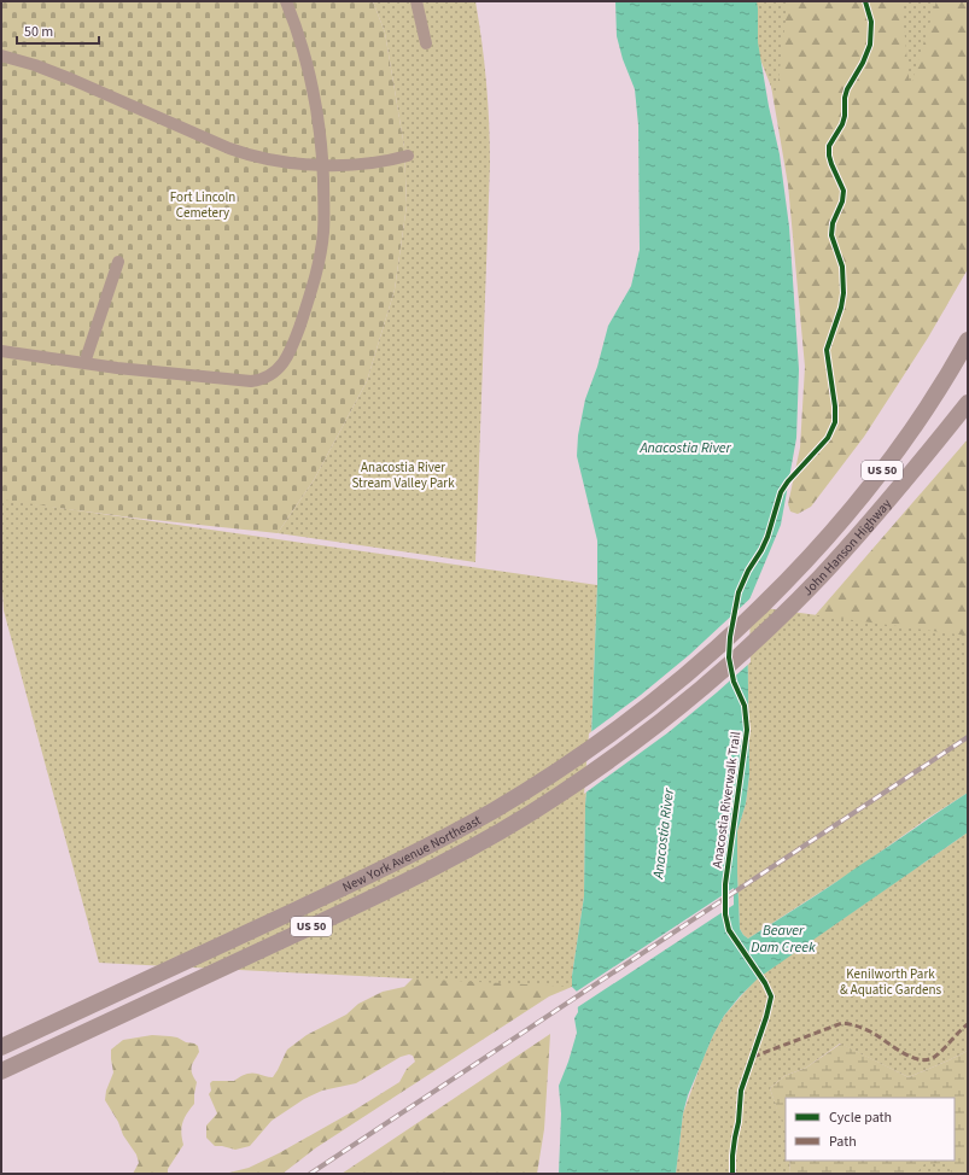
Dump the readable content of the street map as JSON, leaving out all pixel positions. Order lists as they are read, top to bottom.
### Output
{
  "streets": {
    "highway": ["US 50", "John Hanson Highway", "New York Avenue Northeast"],
    "cycle path": ["Anacostia Riverwalk Trail"]
  },
  "crossings": [
    ["John Hanson Highway", "New York Avenue Northeast"]
  ],
  "water": ["Anacostia River", "Beaver Dam Creek"],
  "parks": ["Fort Lincoln Cemetery", "Anacostia River Stream Valley Park", "Kenilworth Park & Aquatic Gardens"],
  "legend": ["Cycle path", "Path"],
  "scale_bar": "50 m"
}
